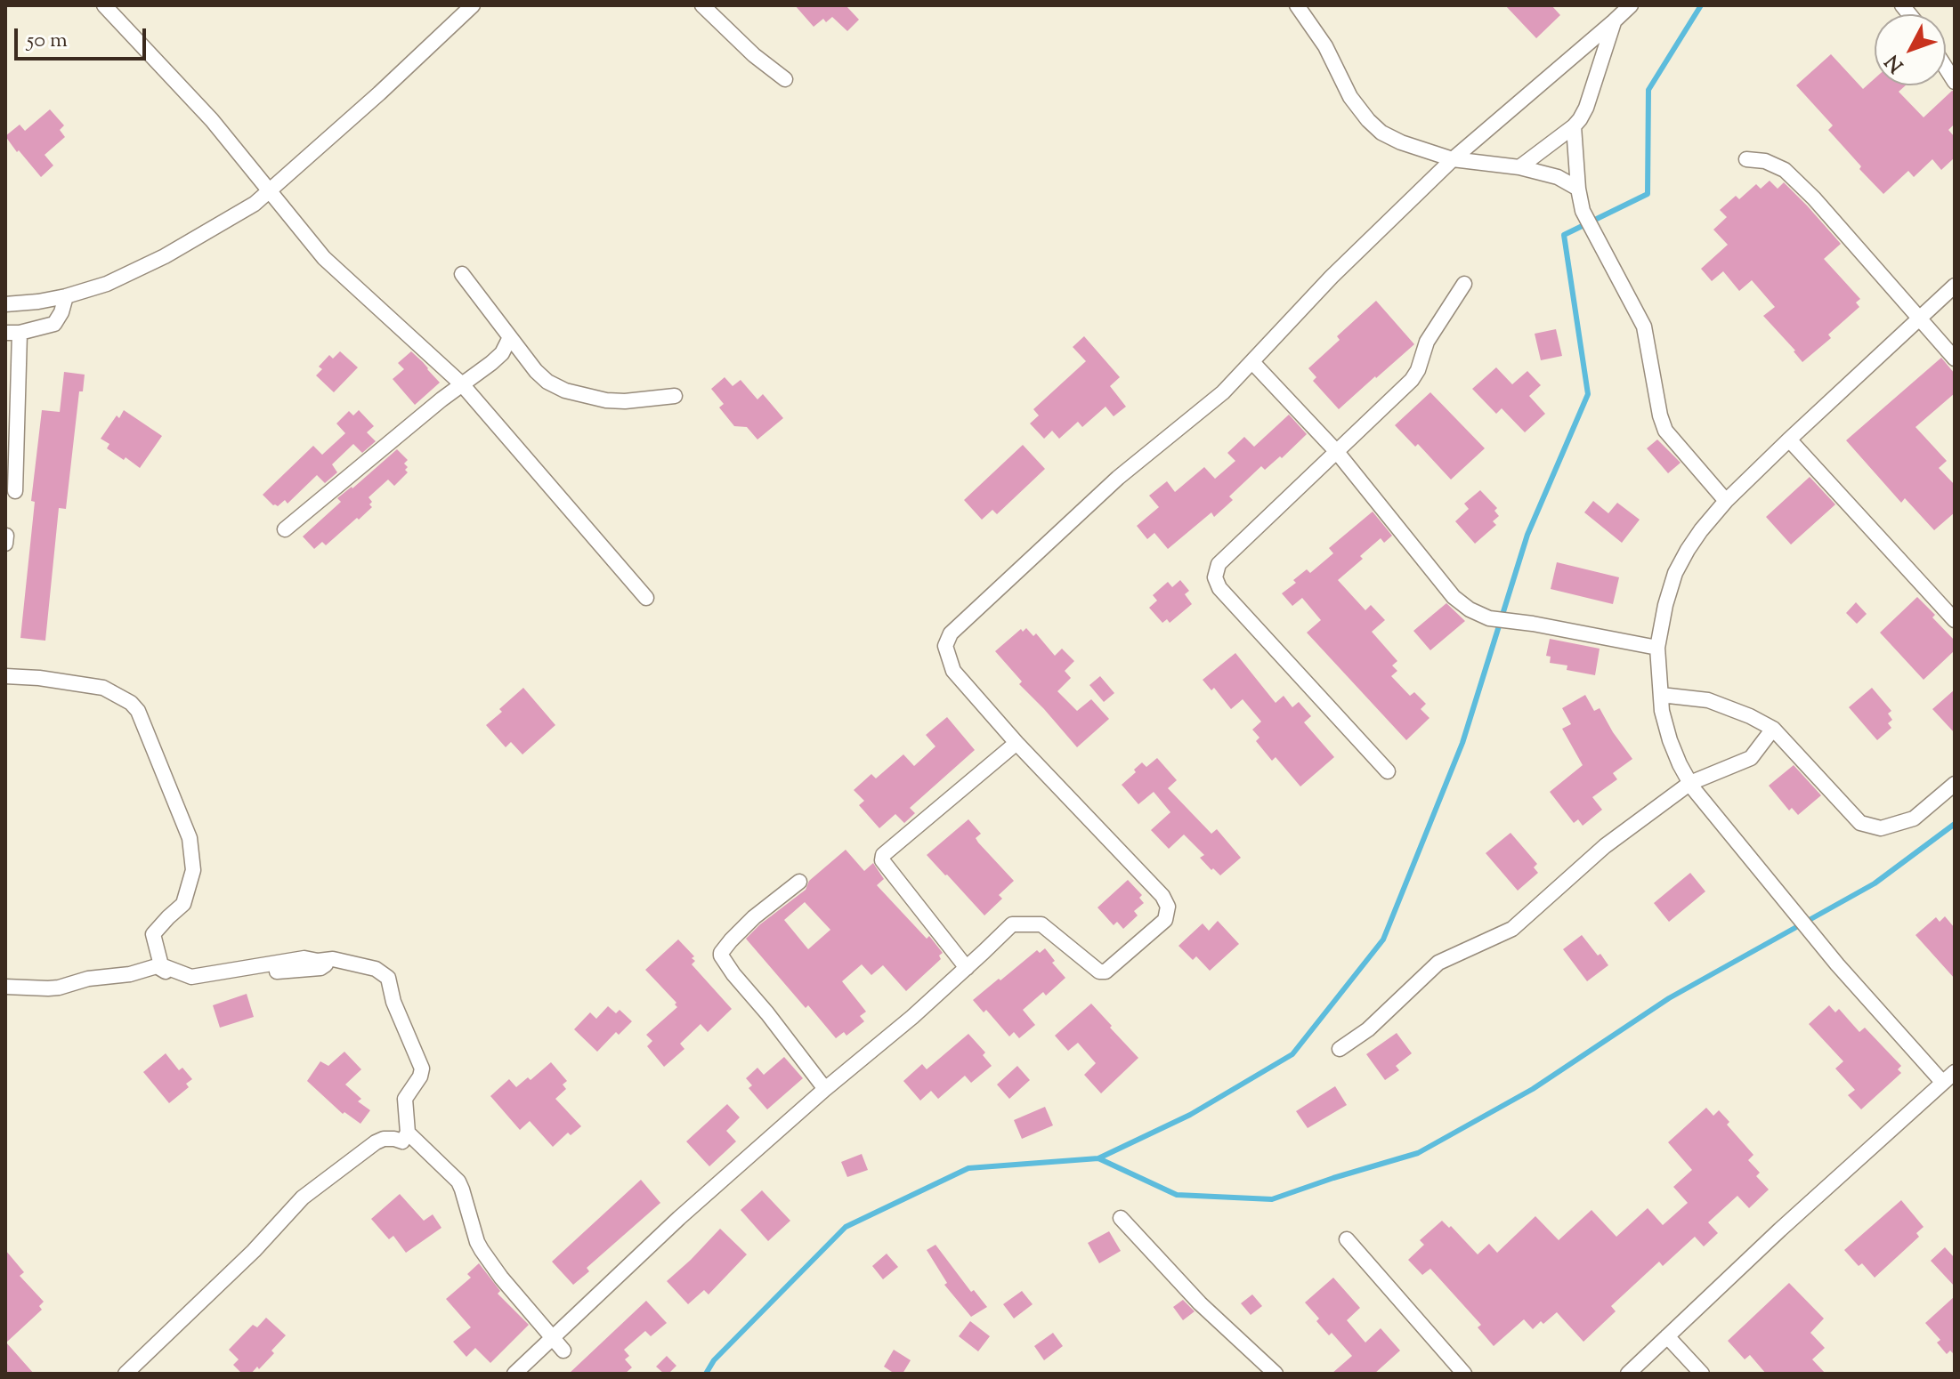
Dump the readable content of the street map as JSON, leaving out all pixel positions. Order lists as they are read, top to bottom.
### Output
{
  "scale_bar": "50 m",
  "north": "bottom left"
}
